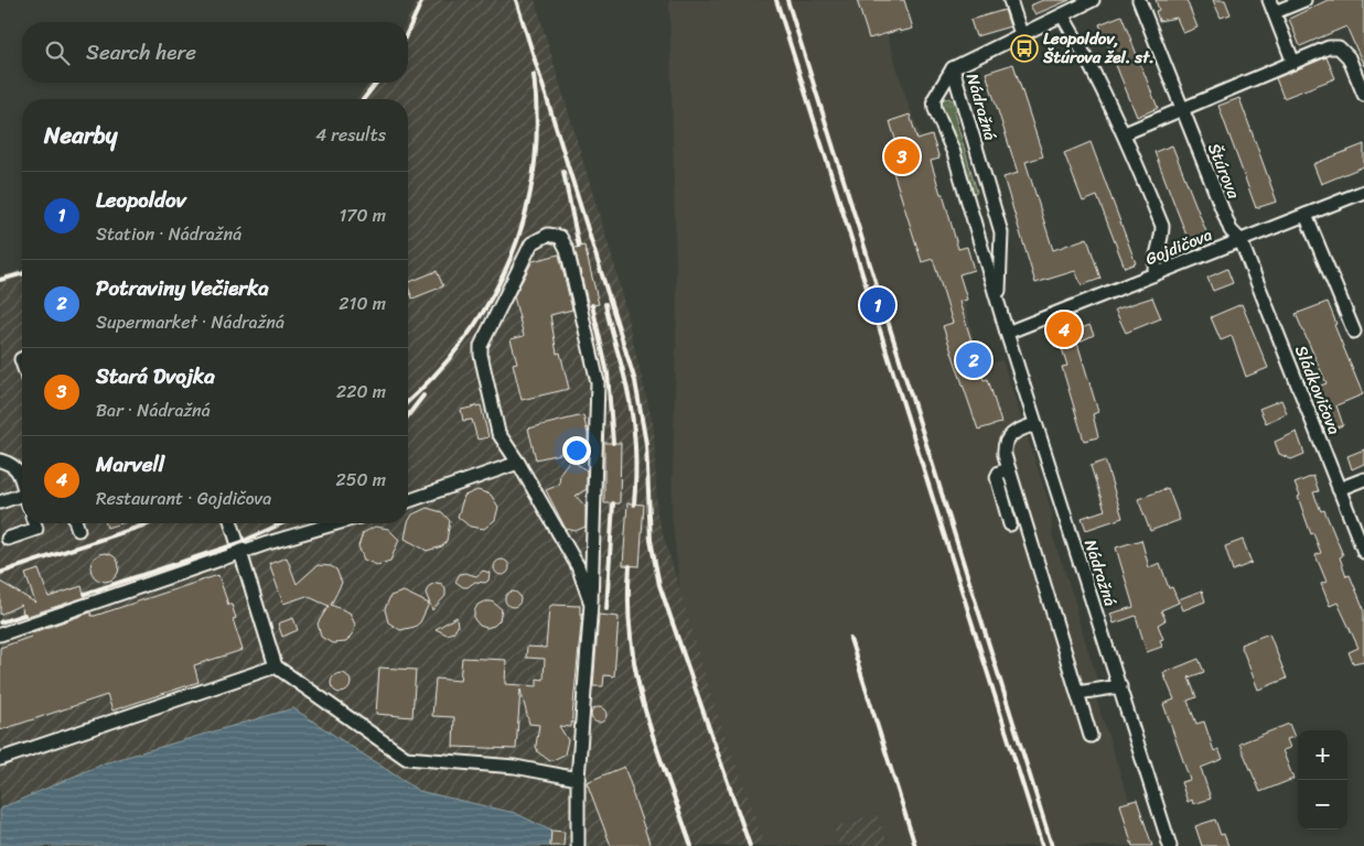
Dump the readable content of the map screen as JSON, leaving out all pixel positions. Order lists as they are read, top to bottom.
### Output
{
  "streets": {
    "street": [
      "Nádražná",
      "Štúrova",
      "Gojdičova",
      "Sládkovičova"
    ]
  },
  "crossings": [
    ["Nádražná", "Gojdičova"],
    ["Štúrova", "Gojdičova"],
    ["Štúrova", "Sládkovičova"],
    ["Gojdičova", "Sládkovičova"]
  ],
  "places": {
    "bus stop": ["Leopoldov, Štúrova žel. st."]
  },
  "page": {
    "search": "Search here",
    "heading": ["Nearby", "4 results"],
    "pins": [
      "3",
      "1",
      "4",
      "2"
    ],
    "list": [
      {
        "mark": "1",
        "name": "Leopoldov",
        "note": "Station · Nádražná",
        "value": "170 m"
      },
      {
        "mark": "2",
        "name": "Potraviny Večierka",
        "note": "Supermarket · Nádražná",
        "value": "210 m"
      },
      {
        "mark": "3",
        "name": "Stará Dvojka",
        "note": "Bar · Nádražná",
        "value": "220 m"
      },
      {
        "mark": "4",
        "name": "Marvell",
        "note": "Restaurant · Gojdičova",
        "value": "250 m"
      }
    ],
    "map_buttons": ["+", "−"]
  }
}
